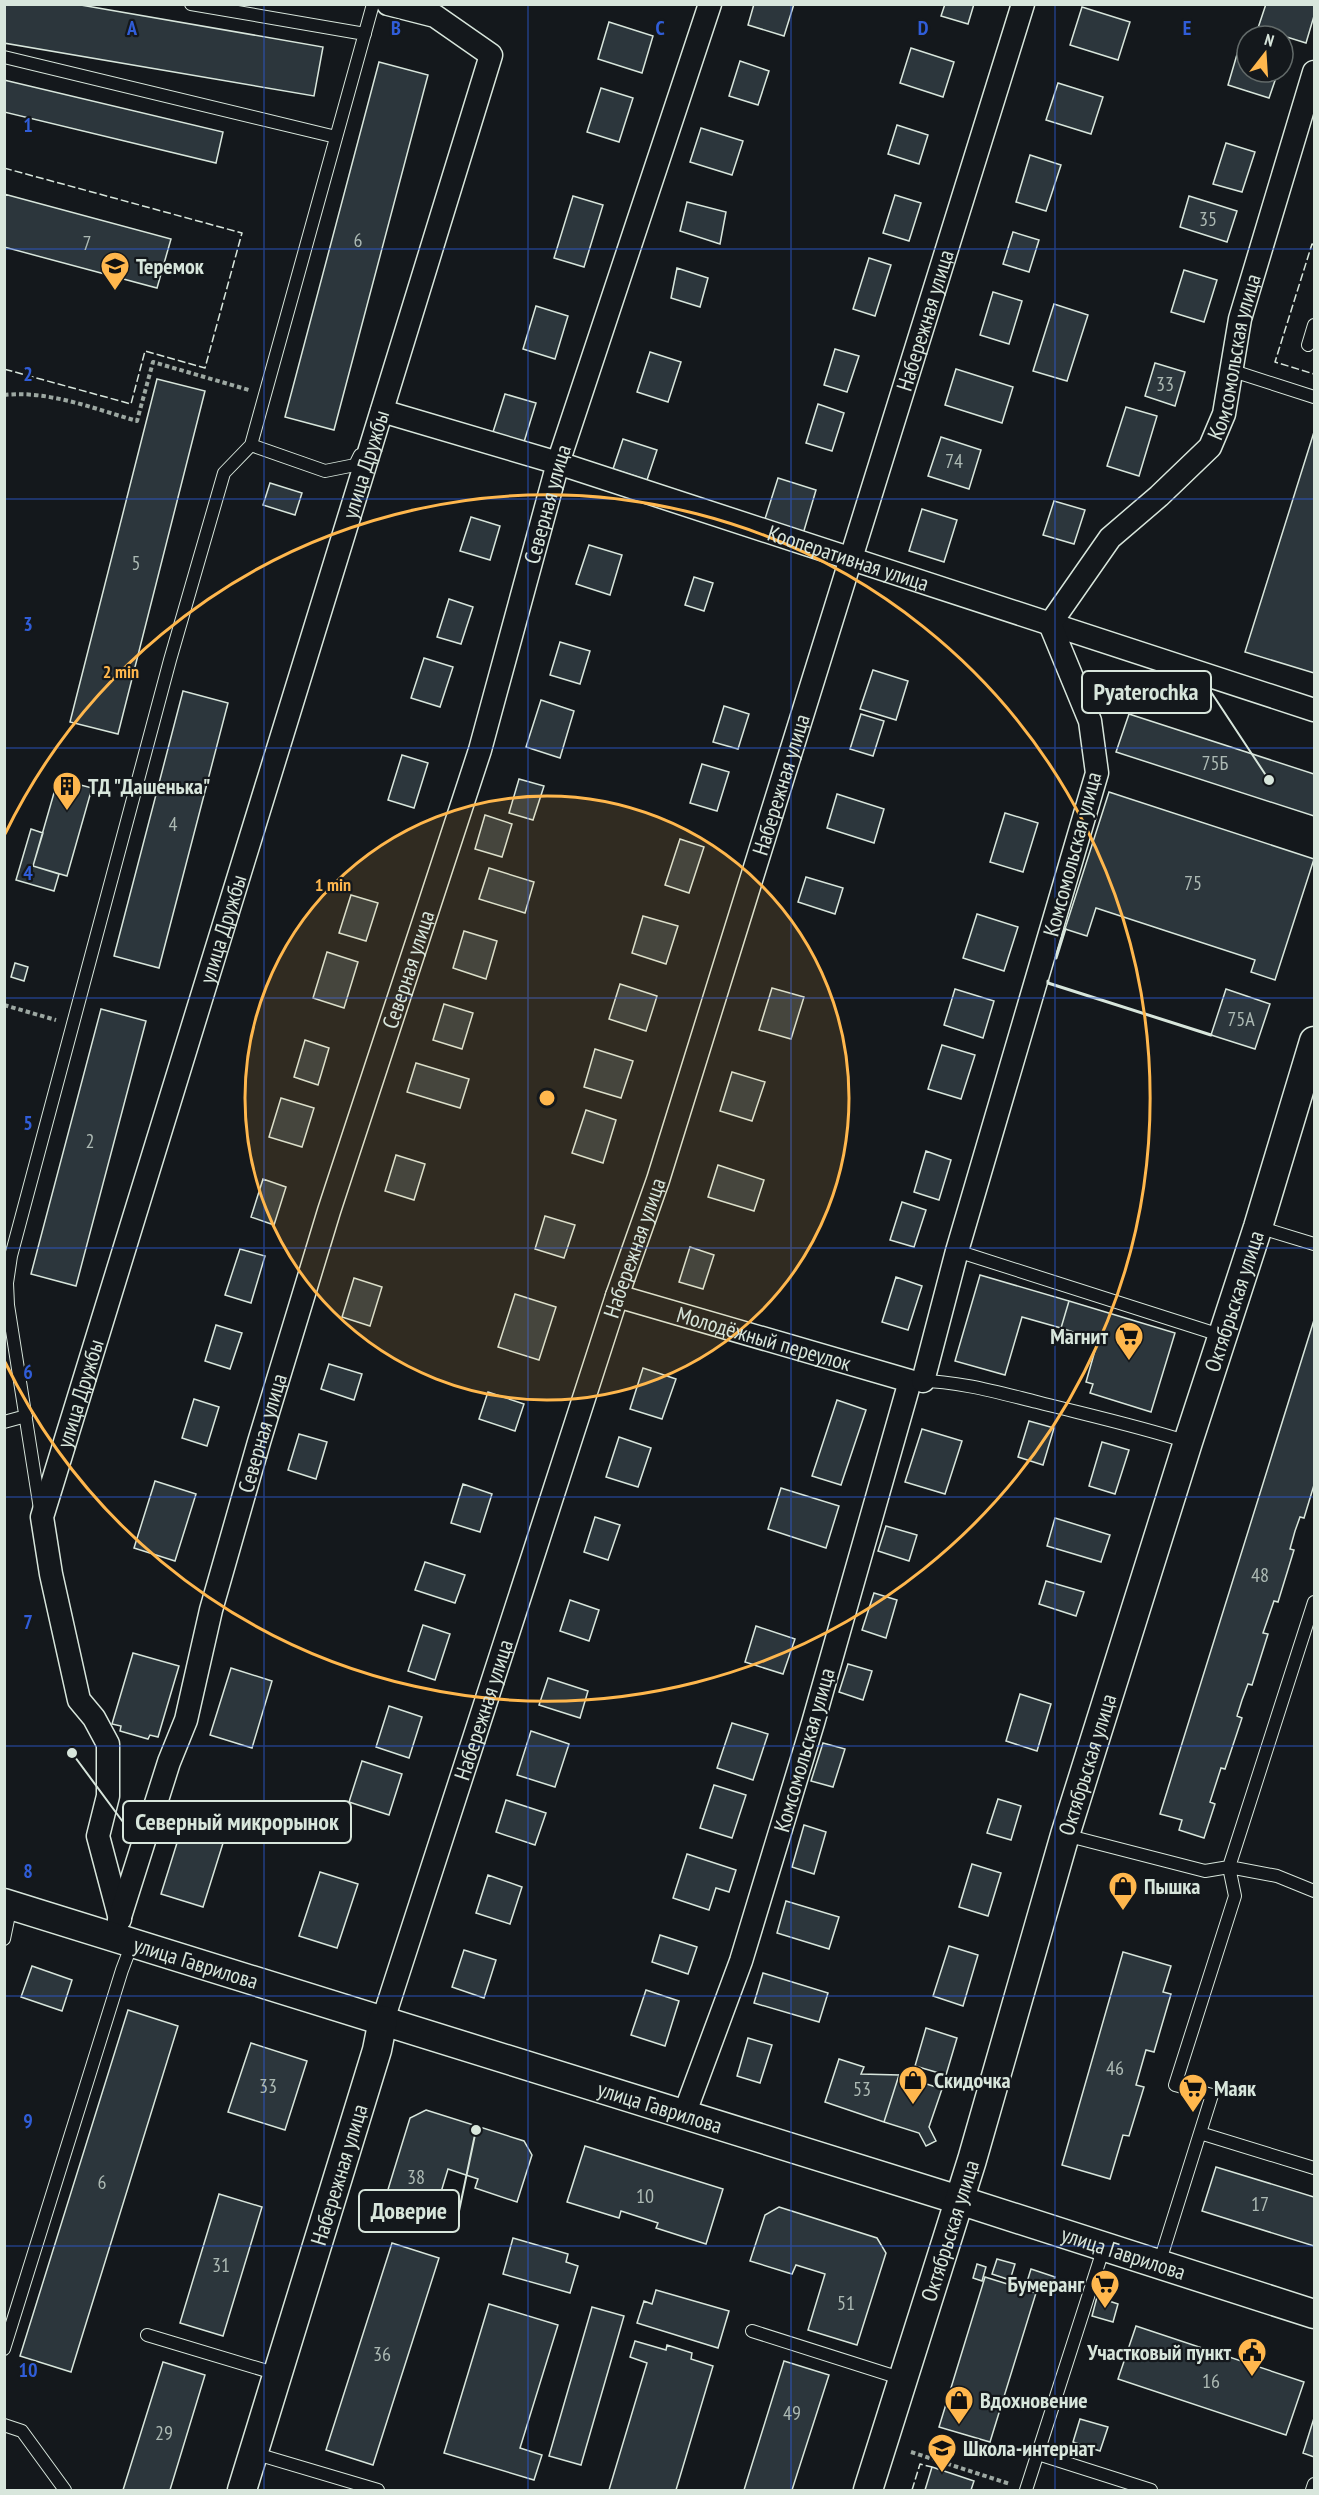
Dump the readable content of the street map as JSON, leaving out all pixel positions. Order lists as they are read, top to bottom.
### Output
{
  "streets": {
    "street": [
      "Набережная улица",
      "Комсомольская улица",
      "улица Дружбы",
      "Северная улица",
      "Кооперативная улица",
      "Октябрьская улица",
      "Молодёжный переулок",
      "улица Гаврилова"
    ]
  },
  "crossings": [
    ["Набережная улица", "Кооперативная улица"],
    ["Набережная улица", "Молодёжный переулок"],
    ["Набережная улица", "улица Гаврилова"],
    ["Комсомольская улица", "Кооперативная улица"],
    ["Комсомольская улица", "Молодёжный переулок"],
    ["Комсомольская улица", "улица Гаврилова"],
    ["улица Дружбы", "Северная улица"],
    ["улица Дружбы", "Кооперативная улица"],
    ["улица Дружбы", "улица Гаврилова"],
    ["Северная улица", "Кооперативная улица"],
    ["Северная улица", "улица Гаврилова"],
    ["Октябрьская улица", "улица Гаврилова"]
  ],
  "places": {
    "school or university": ["Теремок", "Школа-интернат"],
    "other": ["Pyaterochka", "Северный микрорынок", "Доверие"],
    "building": ["ТД \"Дашенька\""],
    "supermarket": ["Магнит", "Маяк", "Бумеранг"],
    "shop": ["Пышка", "Скидочка", "Вдохновение"],
    "public building": ["Участковый пункт"]
  },
  "house_numbers": [
    "35",
    "6",
    "7",
    "33",
    "74",
    "5",
    "75Б",
    "4",
    "75",
    "75А",
    "2",
    "48",
    "46",
    "33",
    "53",
    "38",
    "6",
    "10",
    "17",
    "31",
    "51",
    "36",
    "16",
    "49",
    "29"
  ],
  "north": "top",
  "grid": {
    "columns": [
      "A",
      "B",
      "C",
      "D",
      "E"
    ],
    "rows": [
      "1",
      "2",
      "3",
      "4",
      "5",
      "6",
      "7",
      "8",
      "9",
      "10"
    ]
  },
  "rings": ["2 min", "1 min"]
}
